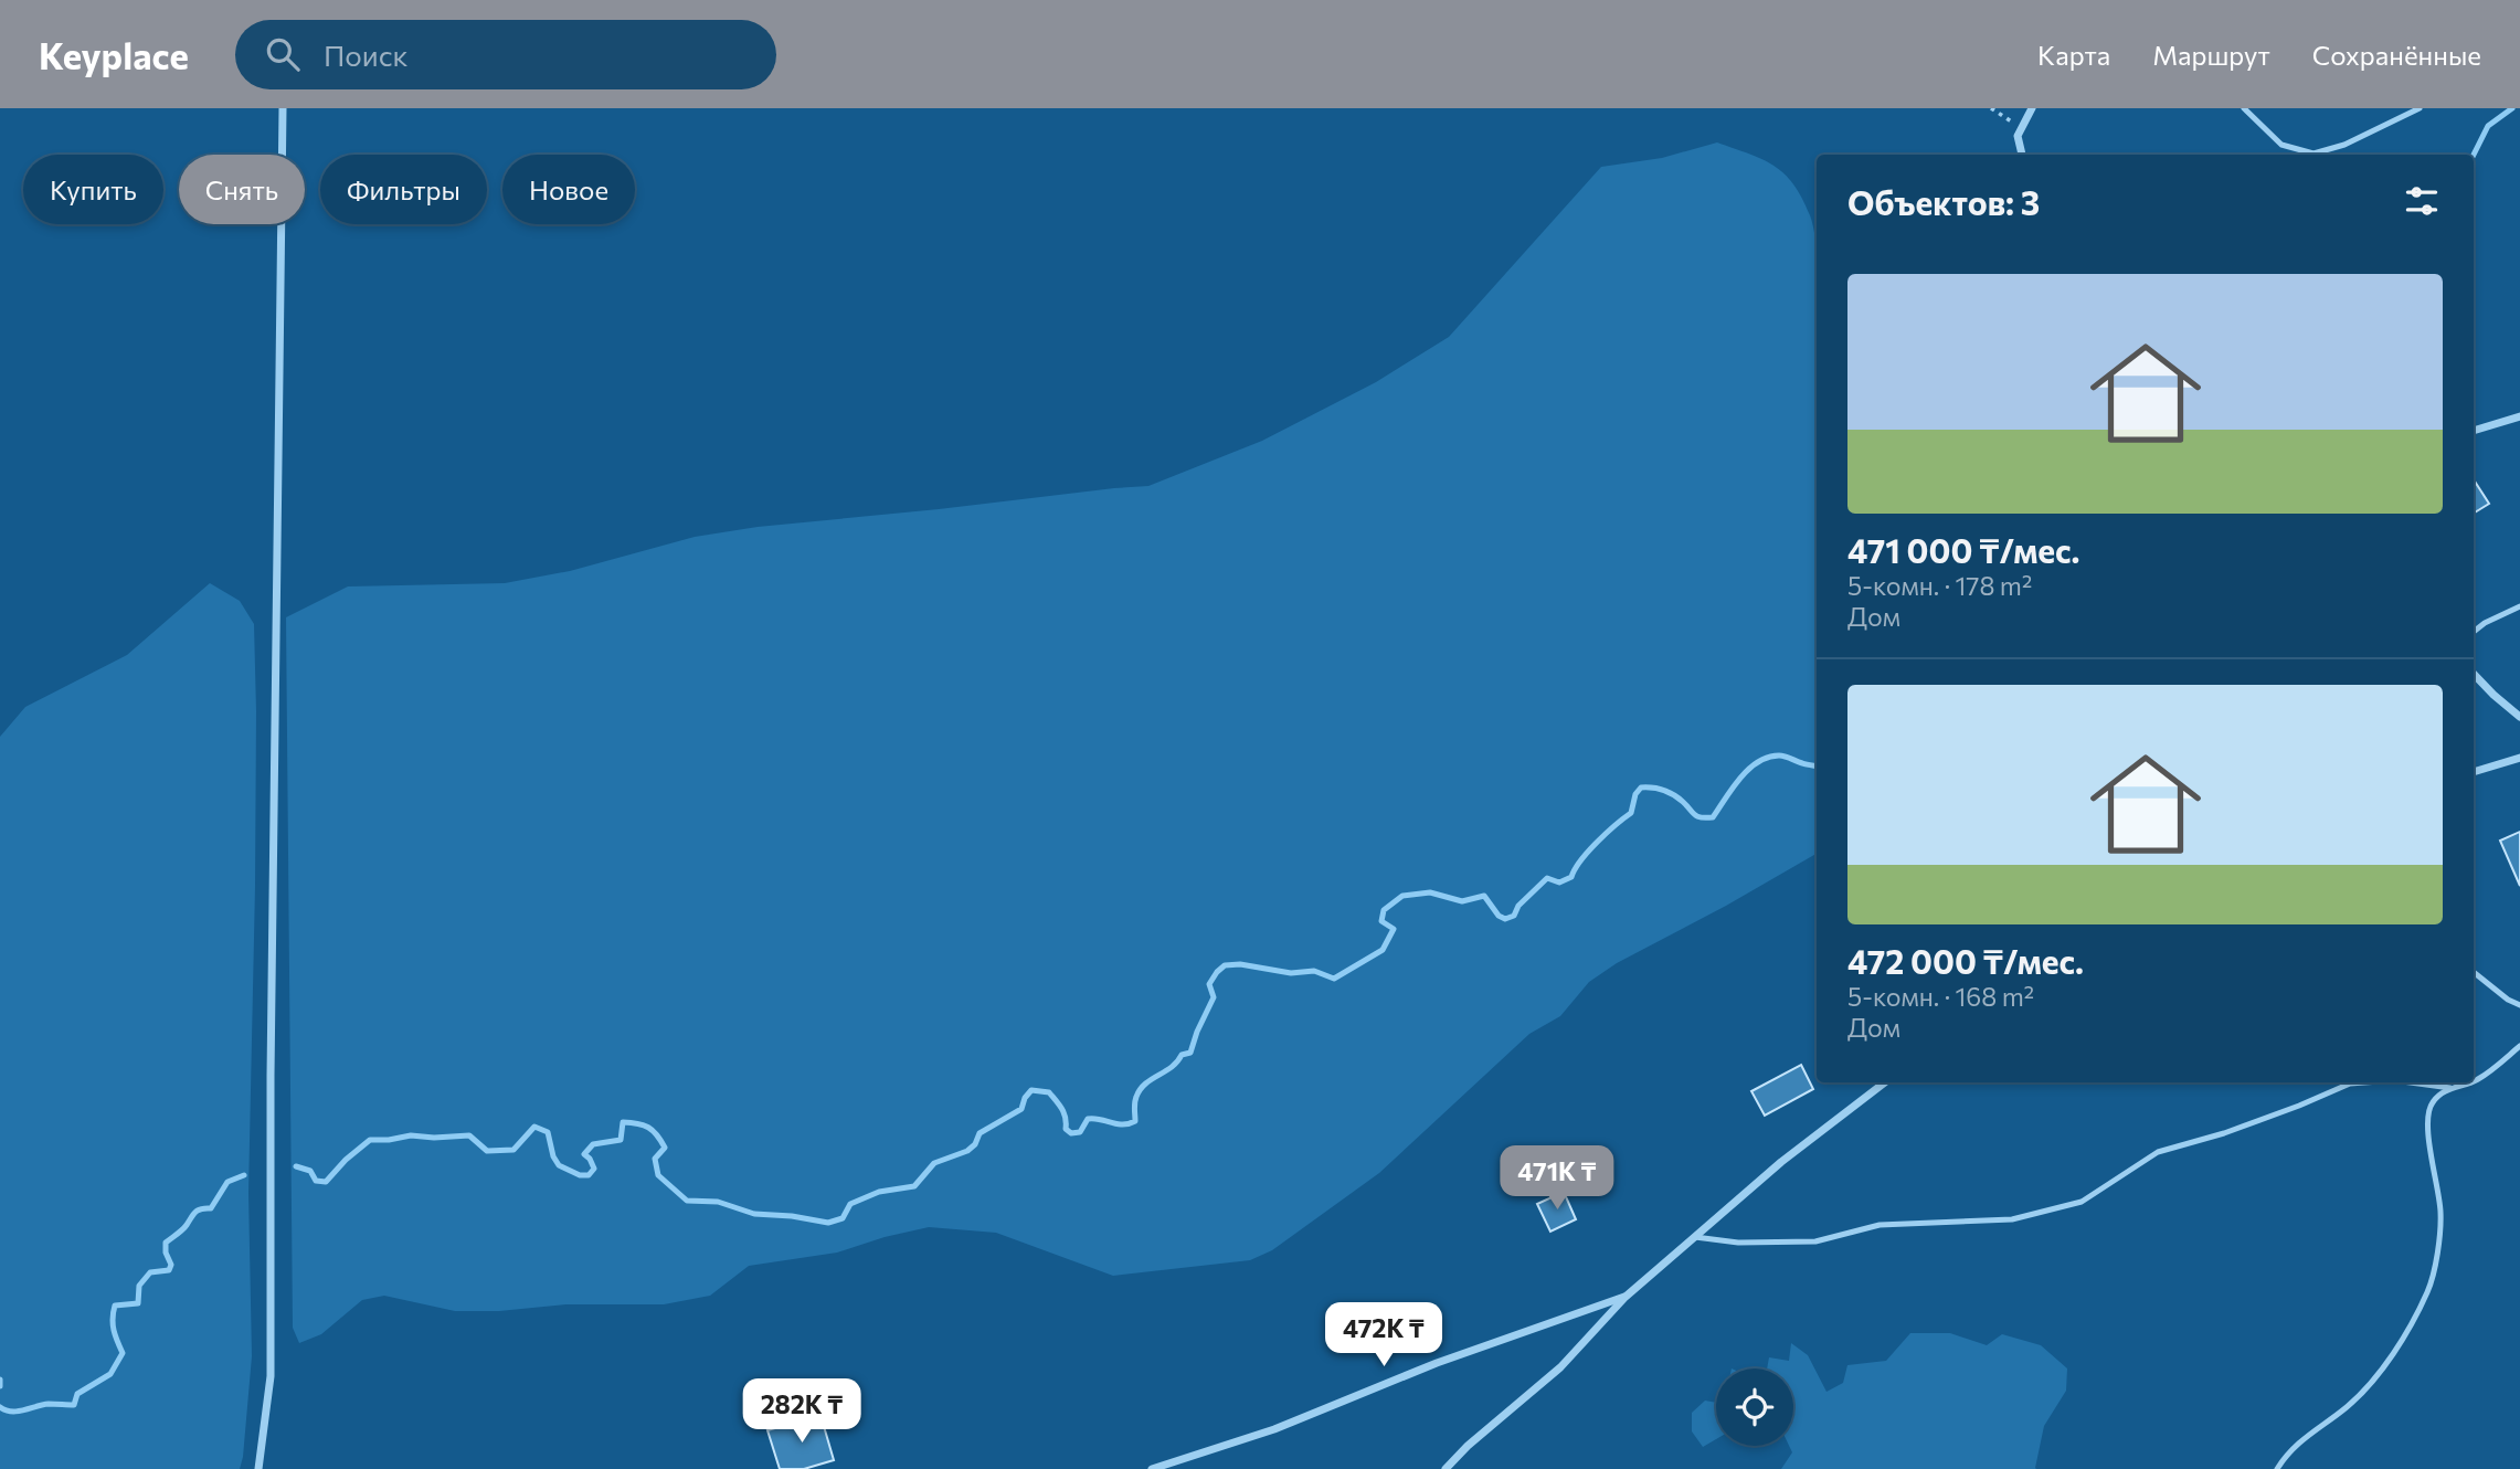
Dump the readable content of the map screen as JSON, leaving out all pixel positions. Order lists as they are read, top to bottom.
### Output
{
  "page": {
    "header": "Keyplace",
    "search": "Поиск",
    "nav": ["Карта", "Маршрут", "Сохранённые"],
    "chip": [
      "Купить",
      "Снять",
      "Фильтры",
      "Новое"
    ],
    "heading": "Объектов: 3",
    "list": [
      {
        "name": "471 000 ₸/мес.",
        "note": "5-комн. · 178 m² · Дом"
      },
      {
        "name": "472 000 ₸/мес.",
        "note": "5-комн. · 168 m² · Дом"
      }
    ],
    "price": ["471K ₸", "472K ₸", "282K ₸"]
  }
}
